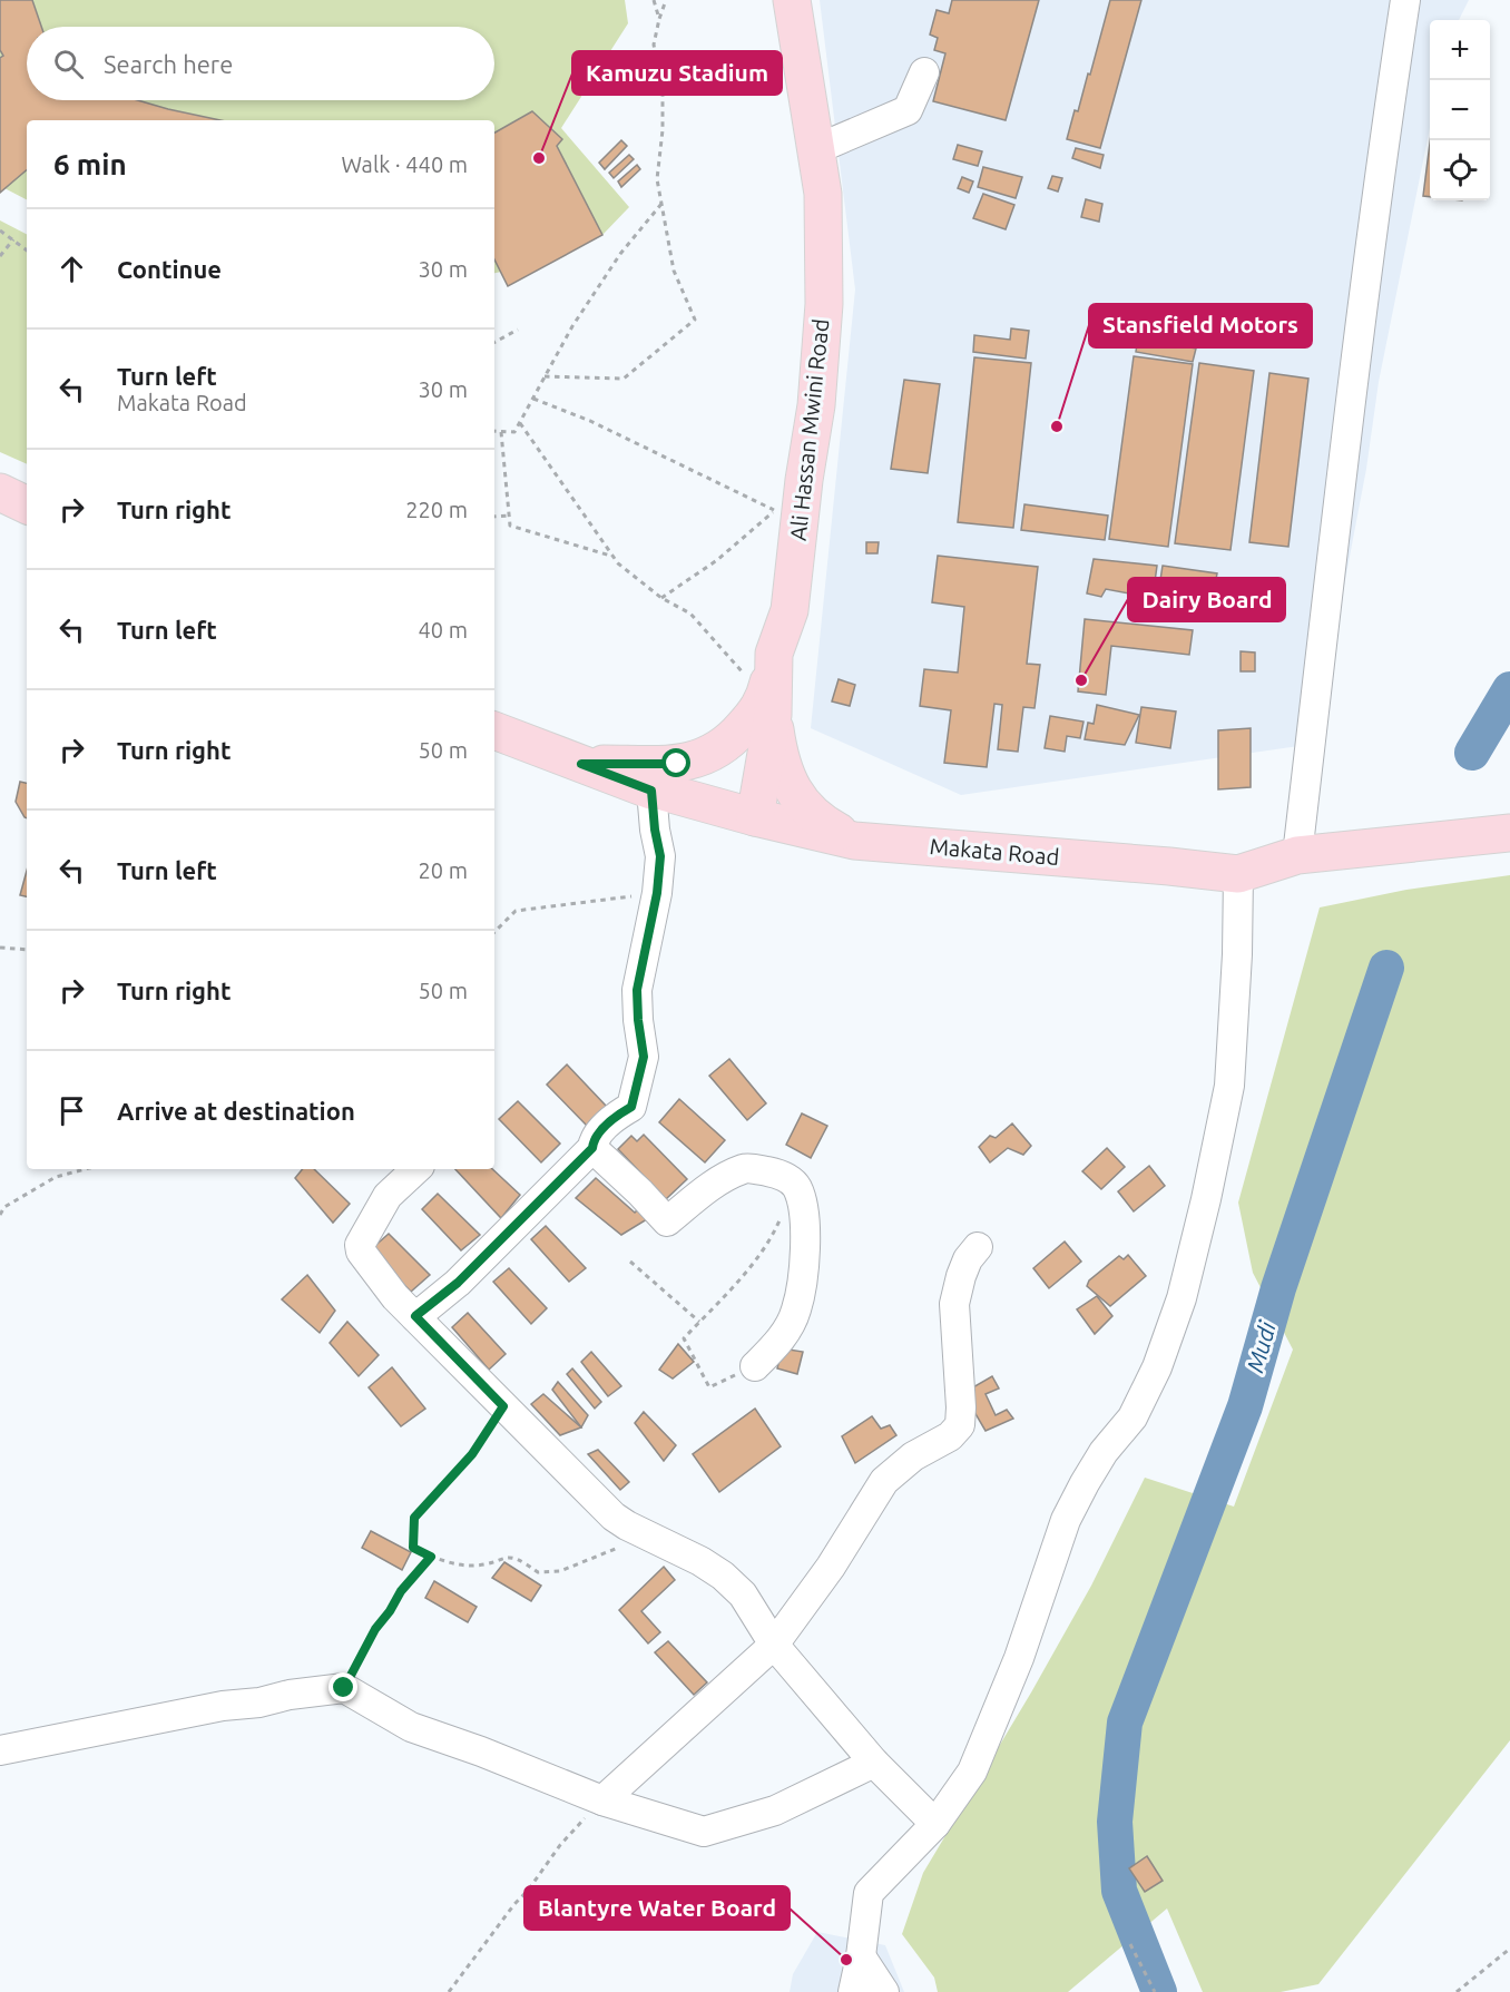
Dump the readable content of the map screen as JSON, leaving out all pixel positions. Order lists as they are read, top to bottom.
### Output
{
  "streets": {
    "main road": ["Ali Hassan Mwini Road", "Makata Road"]
  },
  "crossings": [
    ["Ali Hassan Mwini Road", "Makata Road"]
  ],
  "water": ["Mudi"],
  "places": [
    "Kamuzu Stadium",
    "Stansfield Motors",
    "Dairy Board",
    "Blantyre Water Board"
  ],
  "page": {
    "map_buttons": ["+", "−"],
    "search": "Search here",
    "heading": ["6 min", "Walk · 440 m"],
    "list": [
      ["Continue", "30 m"],
      ["Turn left", "Makata Road", "30 m"],
      ["Turn right", "220 m"],
      ["Turn left", "40 m"],
      ["Turn right", "50 m"],
      ["Turn left", "20 m"],
      ["Turn right", "50 m"],
      "Arrive at destination"
    ]
  }
}
